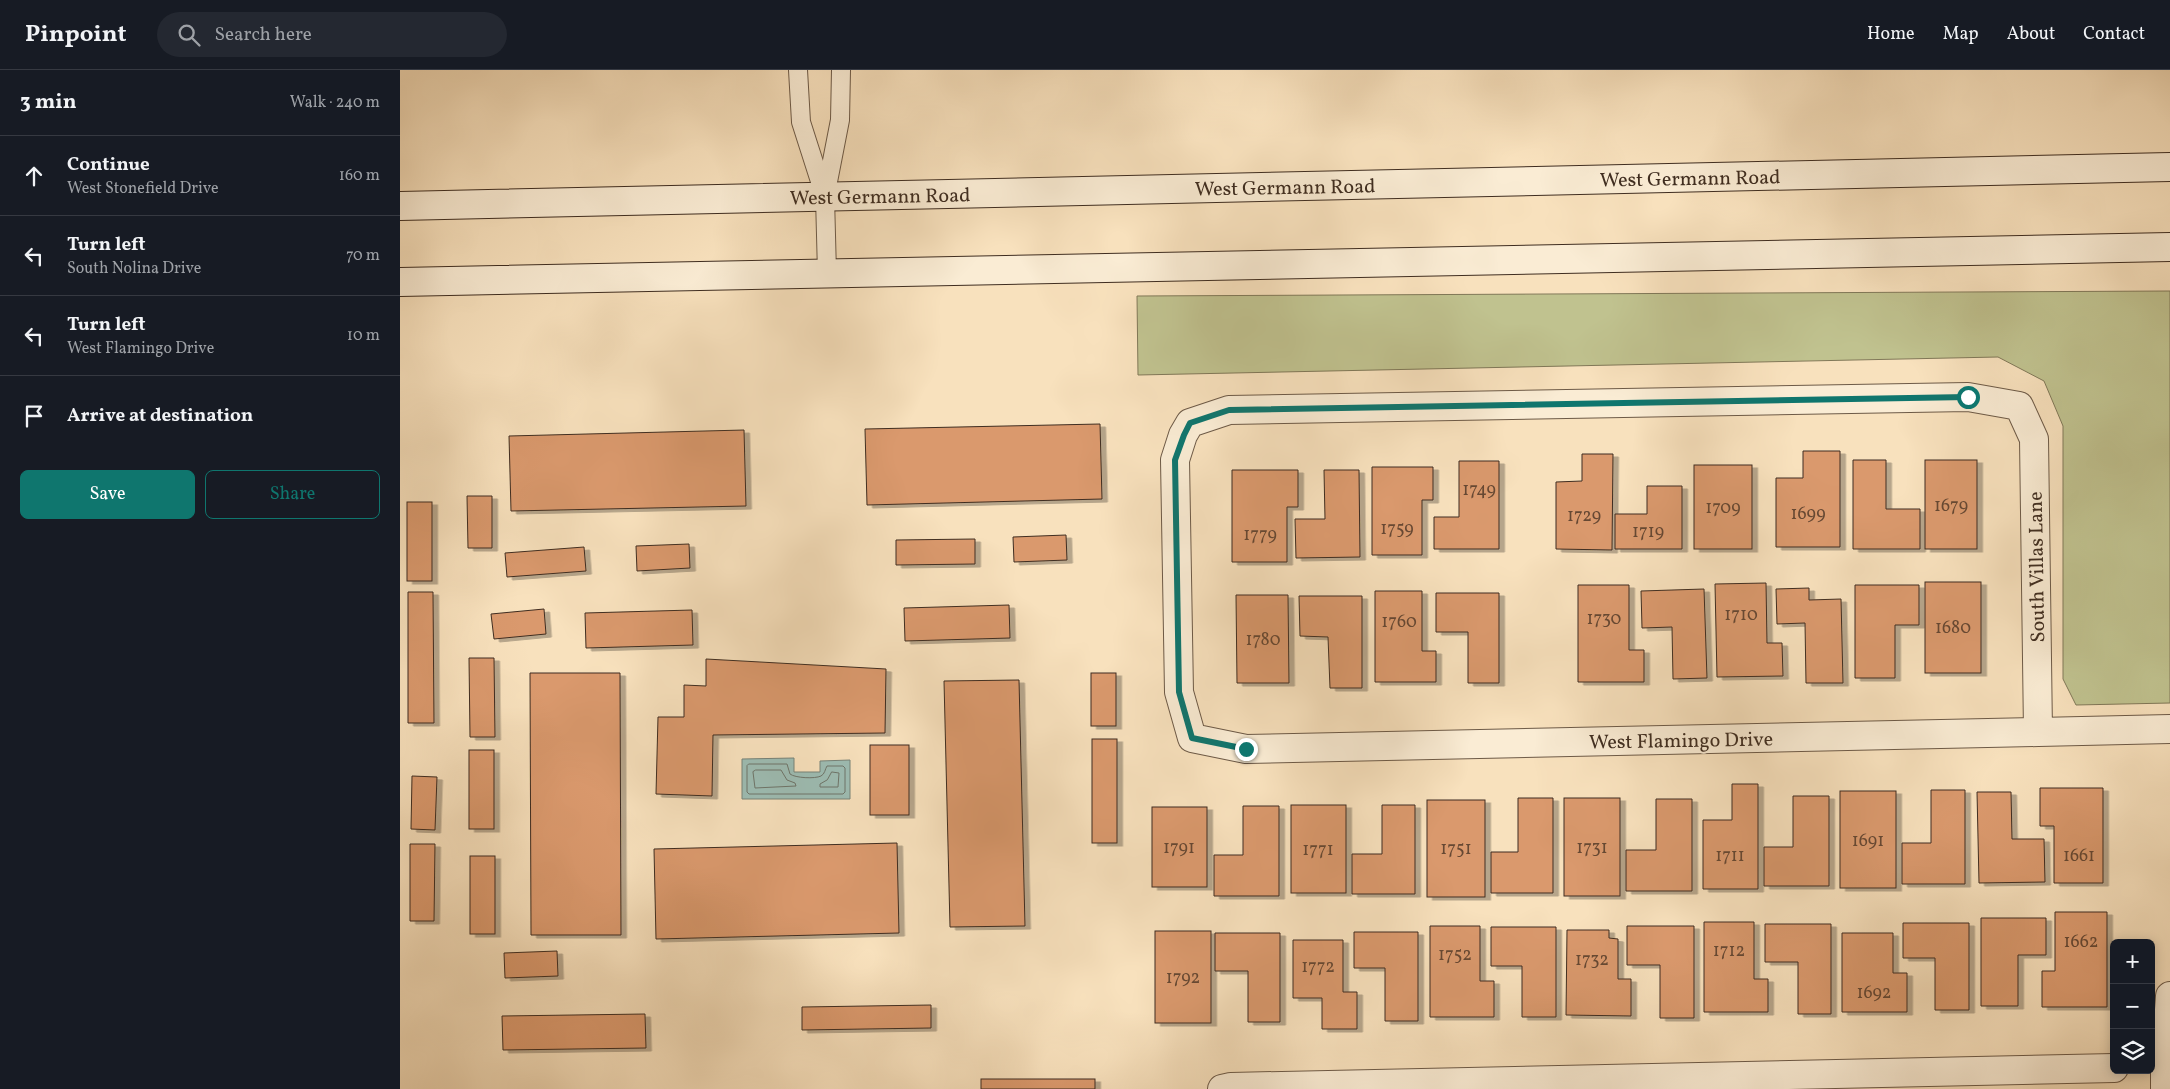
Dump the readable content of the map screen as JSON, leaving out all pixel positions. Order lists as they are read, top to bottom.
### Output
{
  "streets": {
    "main road": ["West Germann Road", "South Villas Lane", "West Flamingo Drive"]
  },
  "crossings": [
    ["South Villas Lane", "West Flamingo Drive"]
  ],
  "house_numbers": [
    "1749",
    "1679",
    "1709",
    "1699",
    "1729",
    "1759",
    "1719",
    "1779",
    "1710",
    "1730",
    "1760",
    "1680",
    "1780",
    "1691",
    "1791",
    "1731",
    "1751",
    "1771",
    "1711",
    "1661",
    "1662",
    "1712",
    "1752",
    "1732",
    "1772",
    "1792",
    "1692"
  ],
  "page": {
    "header": "Pinpoint",
    "search": "Search here",
    "nav": [
      "Home",
      "Map",
      "About",
      "Contact"
    ],
    "heading": ["3 min", "Walk · 240 m"],
    "list": [
      ["Continue", "West Stonefield Drive", "160 m"],
      ["Turn left", "South Nolina Drive", "70 m"],
      ["Turn left", "West Flamingo Drive", "10 m"],
      "Arrive at destination"
    ],
    "buttons": ["Save", "Share"],
    "map_buttons": ["+", "−"]
  }
}
